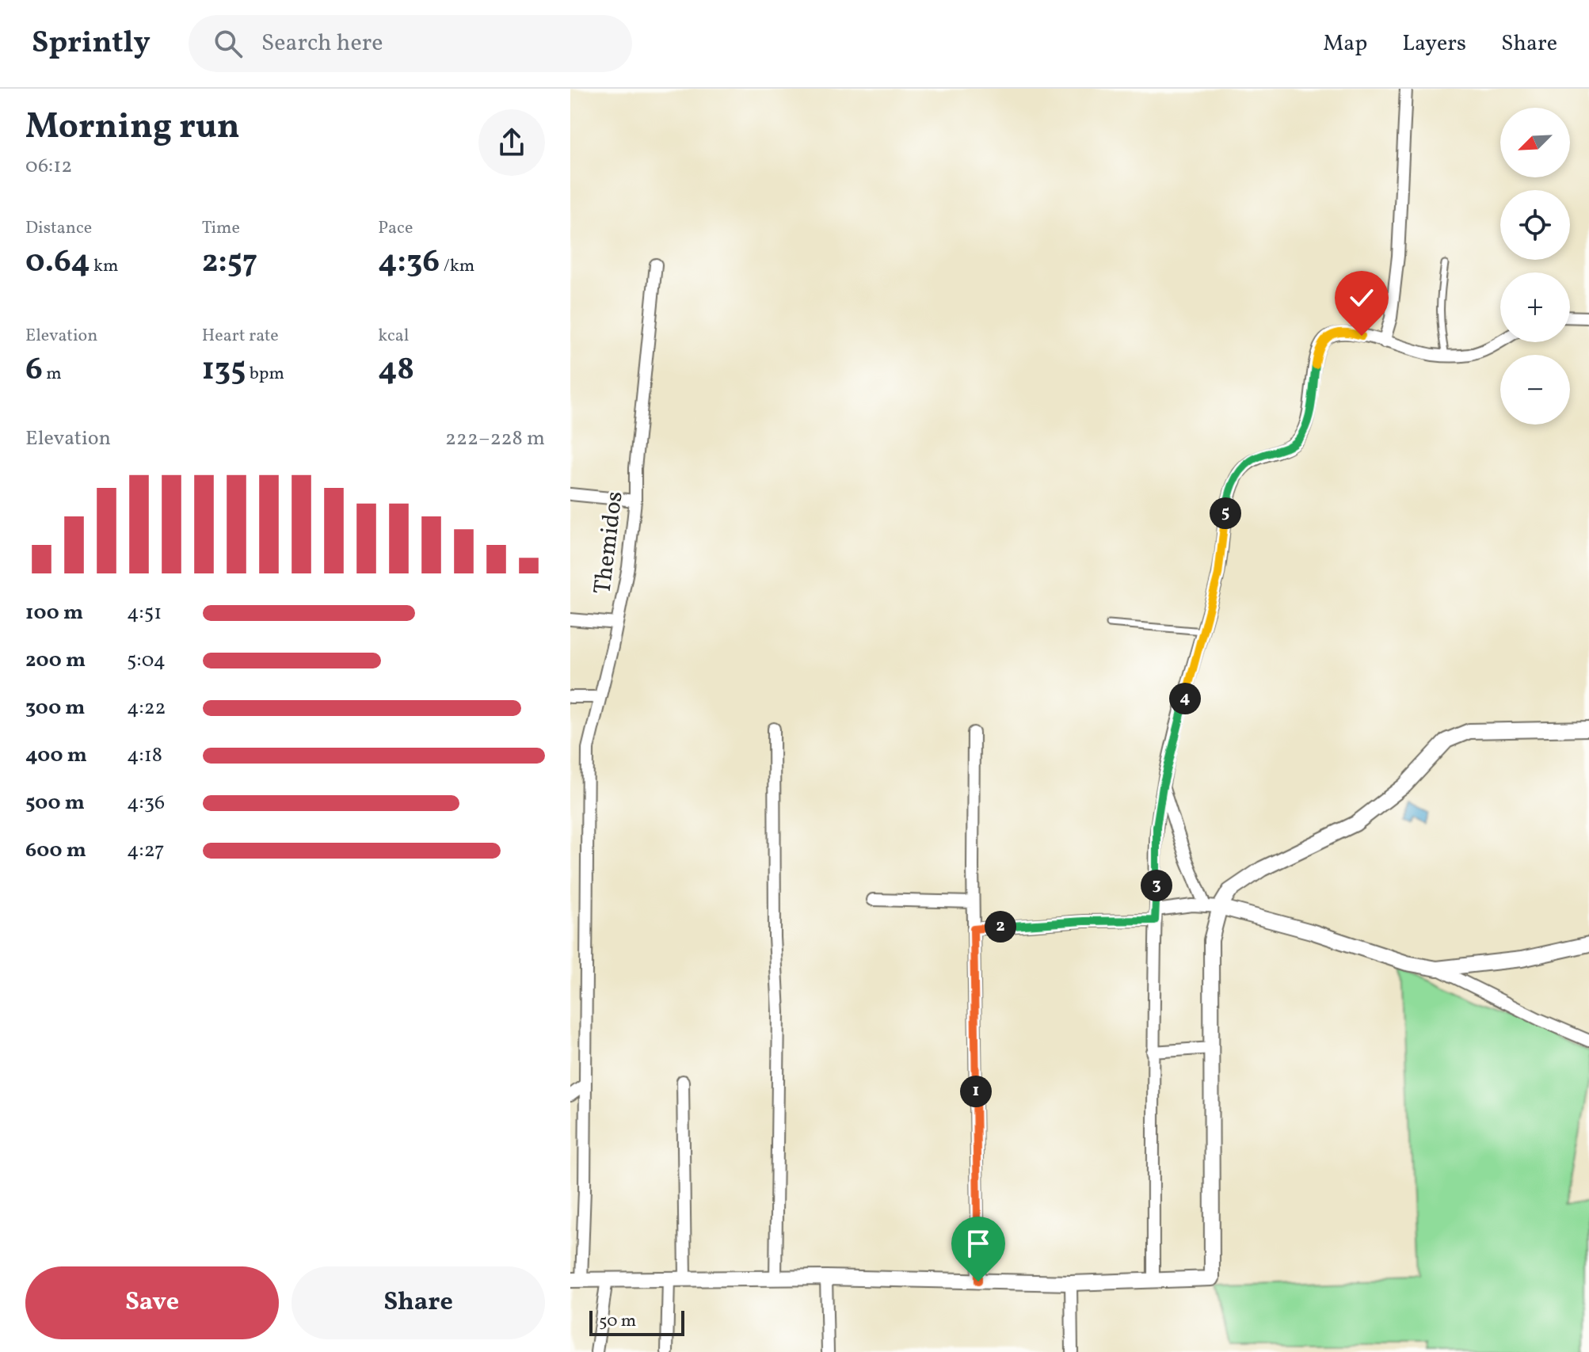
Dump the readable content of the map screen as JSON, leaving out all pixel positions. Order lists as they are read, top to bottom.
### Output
{
  "streets": {
    "street": ["Themidos"]
  },
  "scale_bar": "50 m",
  "north": "bottom left",
  "page": {
    "header": "Sprintly",
    "search": "Search here",
    "nav": ["Map", "Layers", "Share"],
    "heading": ["Morning run", "06:12"],
    "map_buttons": ["+", "−"],
    "stats": [
      ["Distance", "0.64 km"],
      ["Time", "2:57"],
      ["Pace", "4:36 /km"],
      ["Elevation", "6 m"],
      ["Heart rate", "135 bpm"],
      ["kcal", "48"]
    ],
    "chart": ["Elevation", "222–228 m"],
    "pins": [
      "5",
      "4",
      "3",
      "2",
      "1"
    ],
    "list": [
      {
        "name": "100 m",
        "note": "4:51"
      },
      {
        "name": "200 m",
        "note": "5:04"
      },
      {
        "name": "300 m",
        "note": "4:22"
      },
      {
        "name": "400 m",
        "note": "4:18"
      },
      {
        "name": "500 m",
        "note": "4:36"
      },
      {
        "name": "600 m",
        "note": "4:27"
      }
    ],
    "buttons": ["Save", "Share"],
    "scale": "50 m"
  }
}
